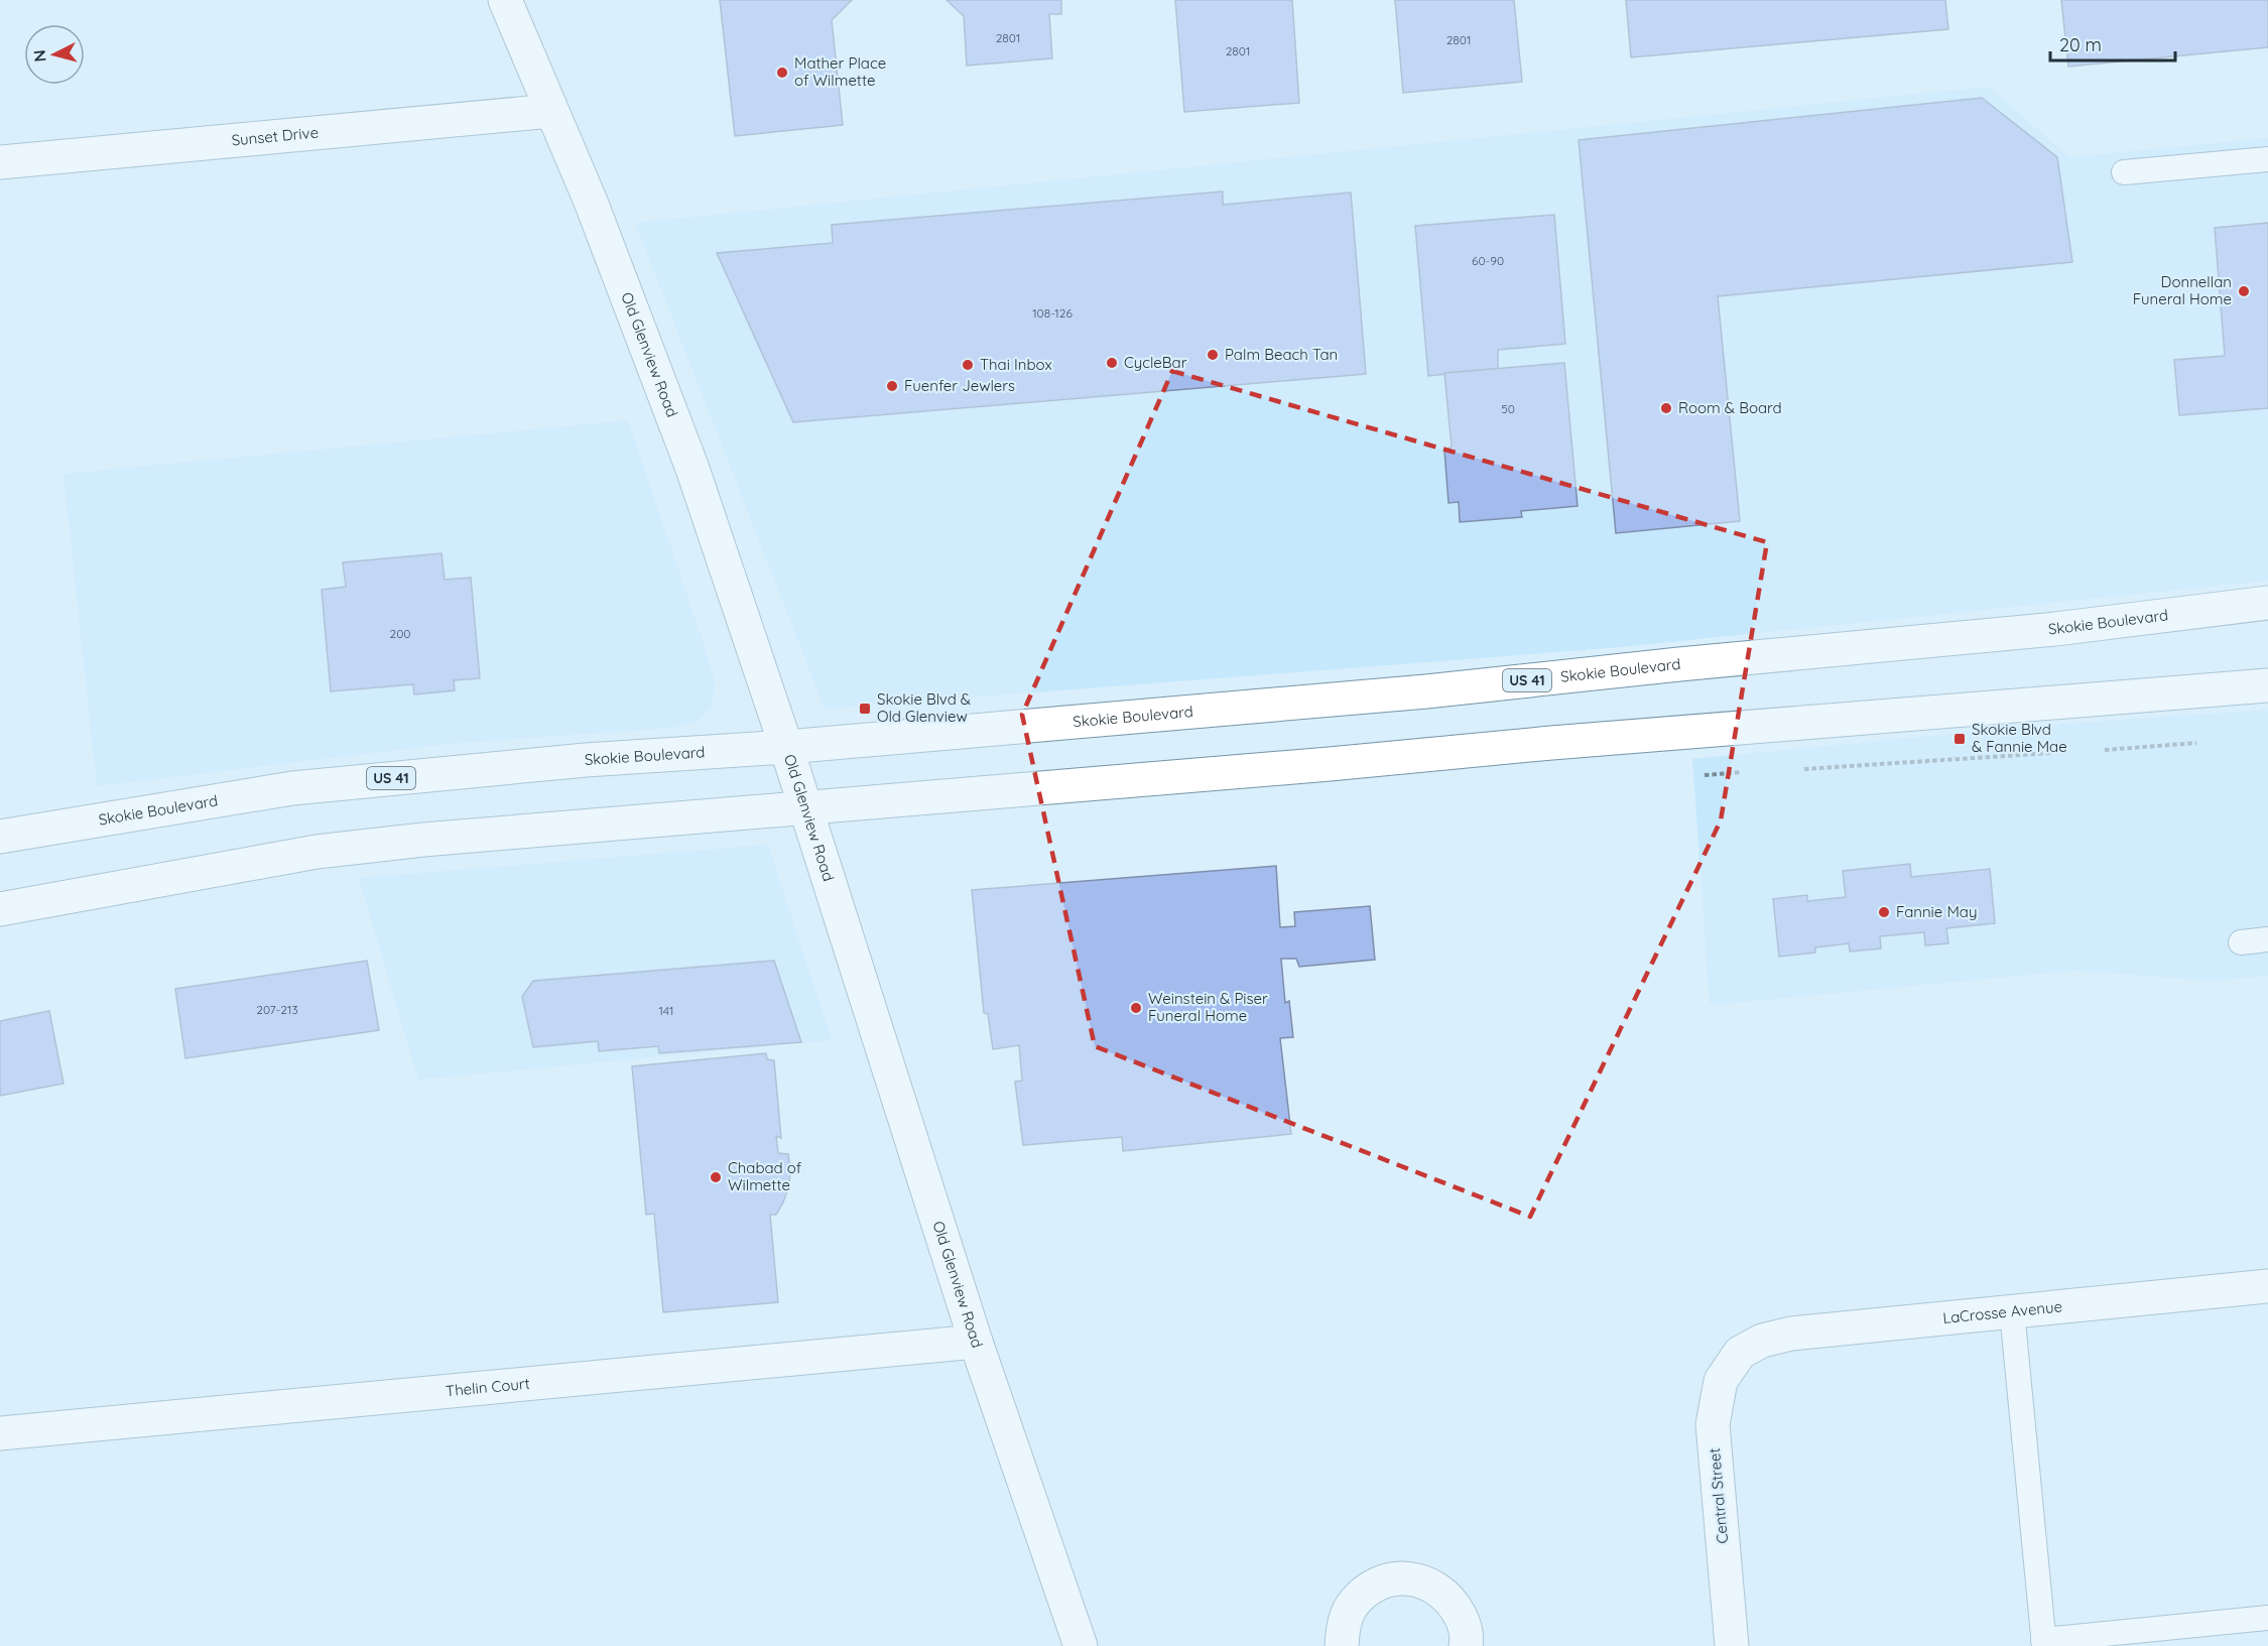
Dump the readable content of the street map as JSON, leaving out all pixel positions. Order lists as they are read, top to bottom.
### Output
{
  "streets": {
    "main road": [
      "Sunset Drive",
      "Old Glenview Road",
      "Skokie Boulevard",
      "US 41",
      "LaCrosse Avenue",
      "Thelin Court",
      "Central Street"
    ]
  },
  "crossings": [
    ["Sunset Drive", "Old Glenview Road"],
    ["Old Glenview Road", "Skokie Boulevard"],
    ["Old Glenview Road", "Thelin Court"],
    ["LaCrosse Avenue", "Central Street"]
  ],
  "places": {
    "other": [
      "Mather Place of Wilmette",
      "Donnellan Funeral Home",
      "Palm Beach Tan",
      "CycleBar",
      "Thai Inbox",
      "Fuenfer Jewlers",
      "Room & Board",
      "Fannie May",
      "Weinstein & Piser Funeral Home",
      "Chabad of Wilmette"
    ],
    "transit": ["Skokie Blvd & Old Glenview", "Skokie Blvd & Fannie Mae"]
  },
  "house_numbers": [
    "2801",
    "2801",
    "2801",
    "60-90",
    "108-126",
    "50",
    "200",
    "207-213",
    "141"
  ],
  "scale_bar": "20 m",
  "north": "left"
}
